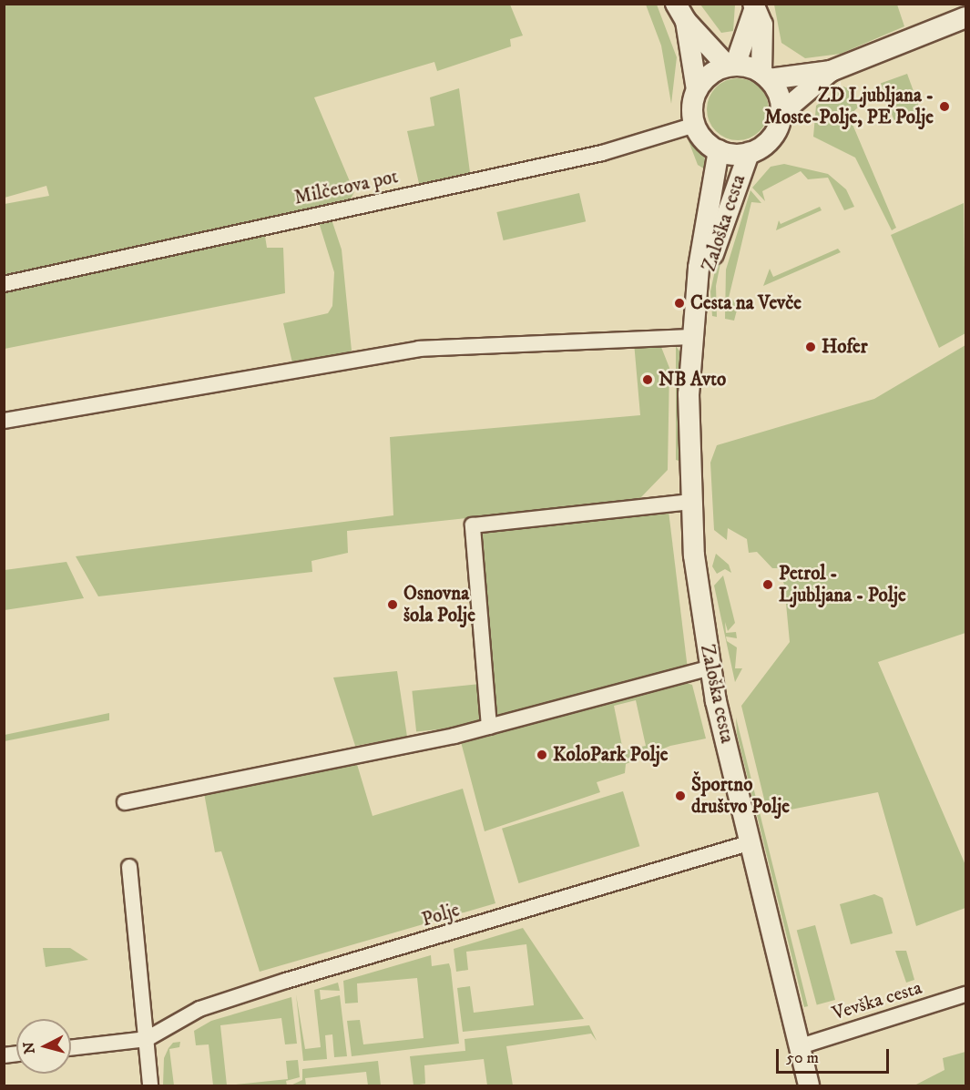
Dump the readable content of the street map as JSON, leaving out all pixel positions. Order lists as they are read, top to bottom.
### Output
{
  "streets": {
    "main road": ["Zaloška cesta"],
    "street": ["Milčetova pot", "Polje", "Vevška cesta"]
  },
  "crossings": [
    ["Milčetova pot", "Zaloška cesta"],
    ["Zaloška cesta", "Polje"],
    ["Zaloška cesta", "Vevška cesta"]
  ],
  "places": [
    "ZD Ljubljana - Moste-Polje, PE Polje",
    "Cesta na Vevče",
    "Hofer",
    "NB Avto",
    "Petrol - Ljubljana - Polje",
    "Osnovna šola Polje",
    "KoloPark Polje",
    "Športno društvo Polje"
  ],
  "scale_bar": "50 m",
  "north": "left"
}
